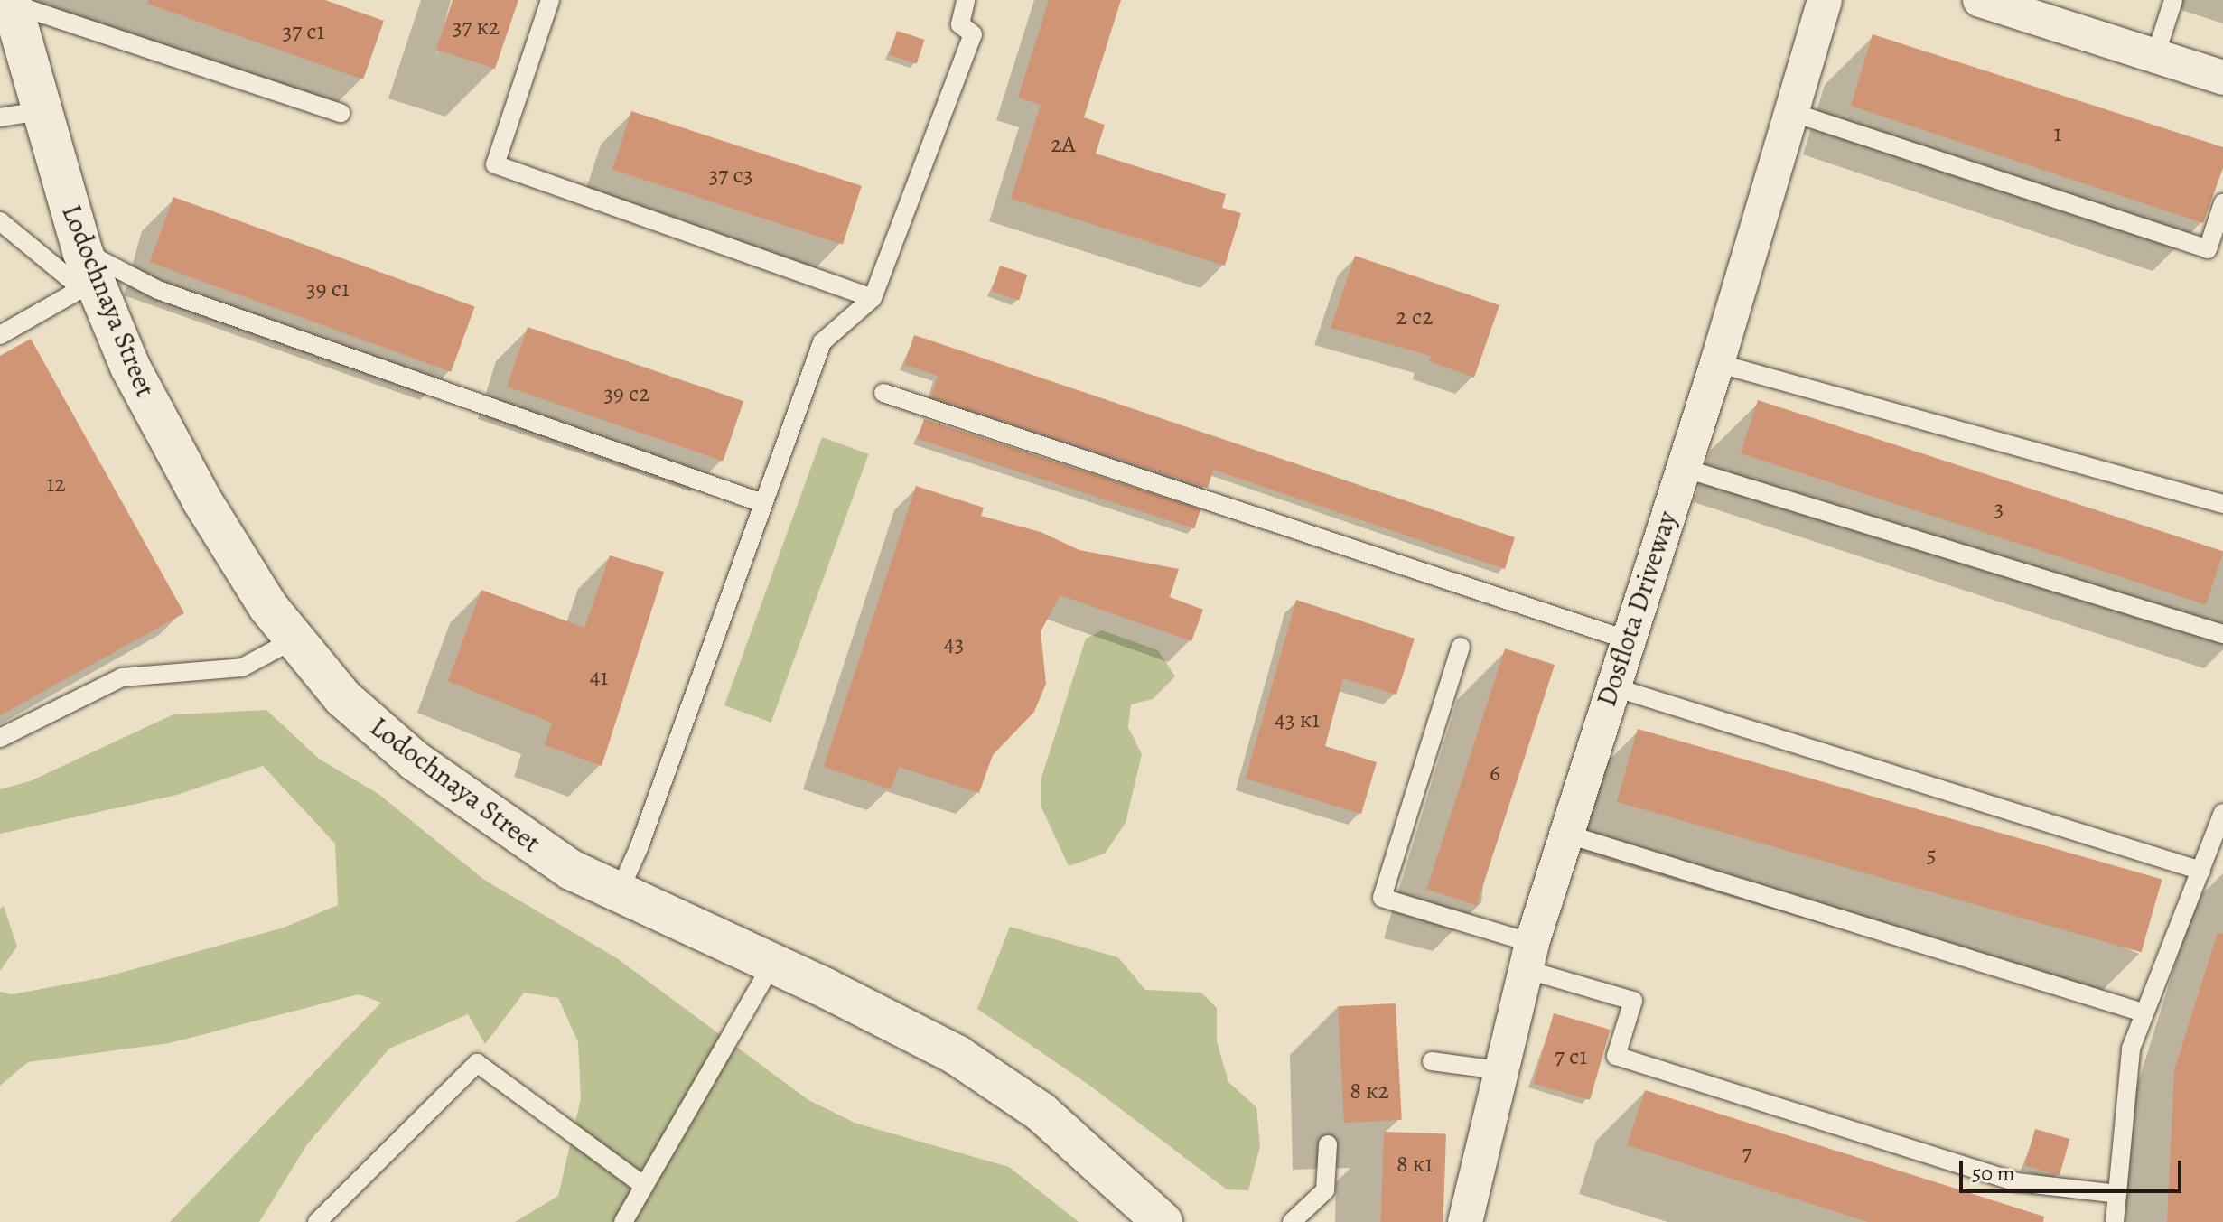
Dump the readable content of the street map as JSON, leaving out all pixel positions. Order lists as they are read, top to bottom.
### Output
{
  "streets": {
    "street": ["Lodochnaya Street", "Dosflota Driveway"]
  },
  "house_numbers": [
    "37 к2",
    "37 с1",
    "1",
    "2А",
    "37 с3",
    "39 с1",
    "2 с2",
    "39 с2",
    "12",
    "3",
    "43",
    "41",
    "43 к1",
    "6",
    "5",
    "7 с1",
    "8 к2",
    "7",
    "8 к1"
  ],
  "scale_bar": "50 m"
}
